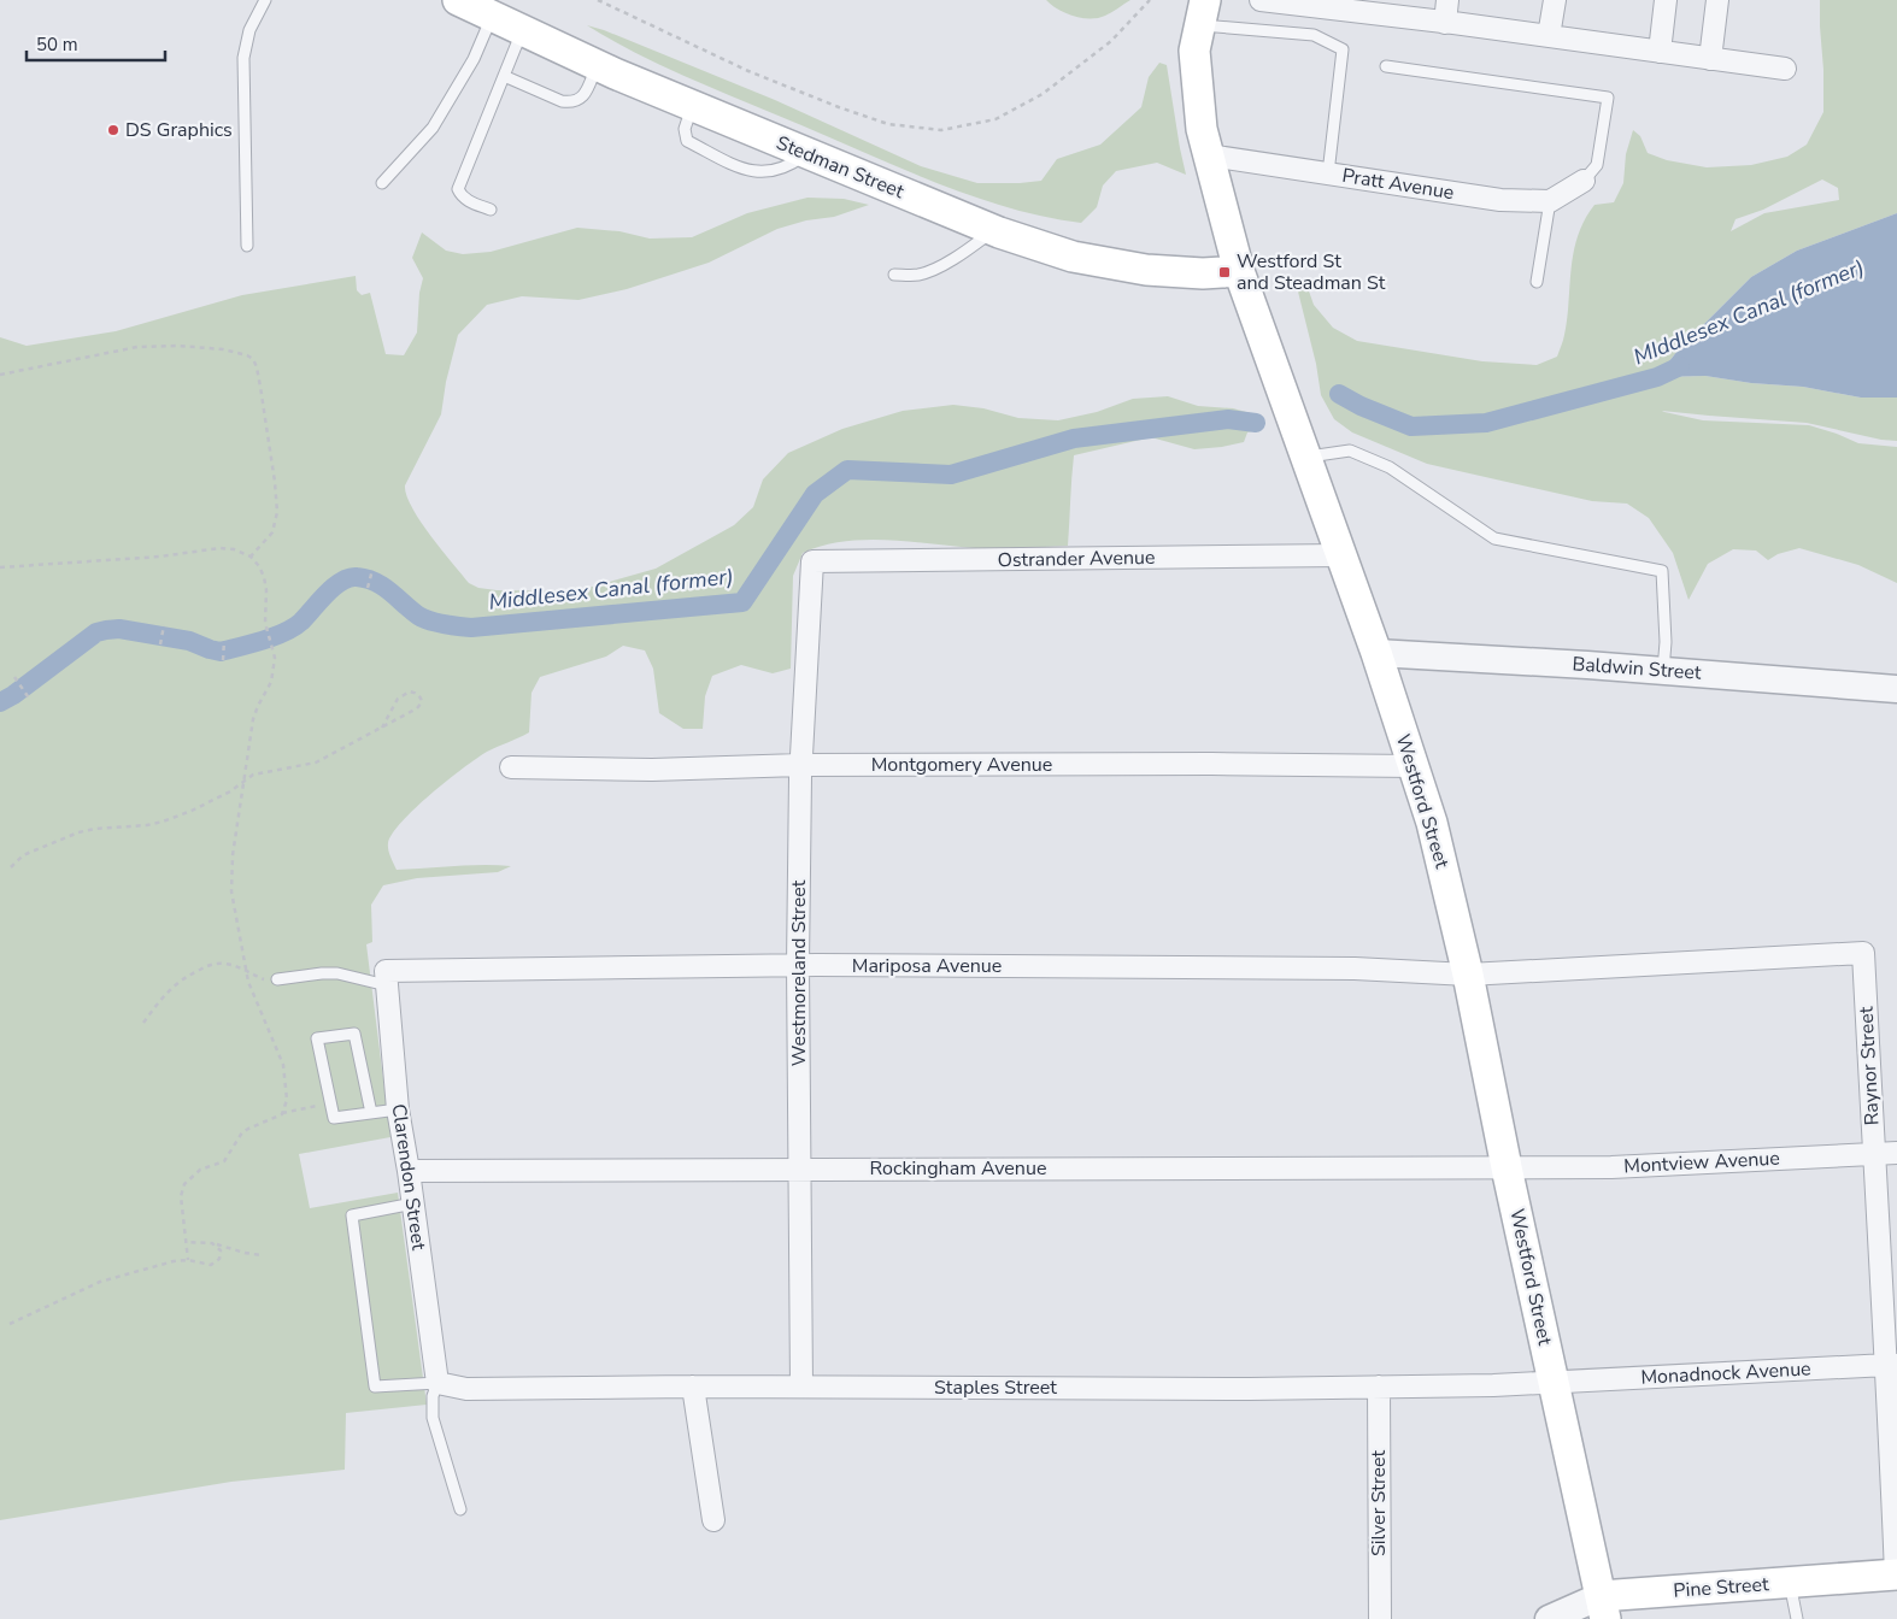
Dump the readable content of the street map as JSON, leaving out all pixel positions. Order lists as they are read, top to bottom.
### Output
{
  "streets": {
    "main road": ["Stedman Street", "Westford Street", "Pine Street"],
    "street": [
      "Pratt Avenue",
      "Ostrander Avenue",
      "Baldwin Street",
      "Montgomery Avenue",
      "Mariposa Avenue",
      "Westmoreland Street",
      "Raynor Street",
      "Montview Avenue",
      "Rockingham Avenue",
      "Clarendon Street",
      "Monadnock Avenue",
      "Staples Street",
      "Silver Street"
    ]
  },
  "crossings": [
    ["Stedman Street", "Westford Street"],
    ["Pratt Avenue", "Westford Street"],
    ["Ostrander Avenue", "Westford Street"],
    ["Ostrander Avenue", "Westmoreland Street"],
    ["Baldwin Street", "Westford Street"],
    ["Montgomery Avenue", "Westford Street"],
    ["Montgomery Avenue", "Westmoreland Street"],
    ["Westford Street", "Mariposa Avenue"],
    ["Westford Street", "Raynor Street"],
    ["Westford Street", "Montview Avenue"],
    ["Westford Street", "Rockingham Avenue"],
    ["Westford Street", "Monadnock Avenue"],
    ["Westford Street", "Staples Street"],
    ["Westford Street", "Pine Street"],
    ["Mariposa Avenue", "Westmoreland Street"],
    ["Mariposa Avenue", "Raynor Street"],
    ["Mariposa Avenue", "Clarendon Street"],
    ["Westmoreland Street", "Rockingham Avenue"],
    ["Westmoreland Street", "Staples Street"],
    ["Raynor Street", "Montview Avenue"],
    ["Raynor Street", "Monadnock Avenue"],
    ["Raynor Street", "Pine Street"],
    ["Montview Avenue", "Rockingham Avenue"],
    ["Rockingham Avenue", "Clarendon Street"],
    ["Clarendon Street", "Staples Street"],
    ["Monadnock Avenue", "Staples Street"],
    ["Staples Street", "Silver Street"]
  ],
  "water": ["MIddlesex Canal (former)", "Middlesex Canal (former)"],
  "places": {
    "other": ["DS Graphics"],
    "transit": ["Westford St and Steadman St"]
  },
  "scale_bar": "50 m"
}
